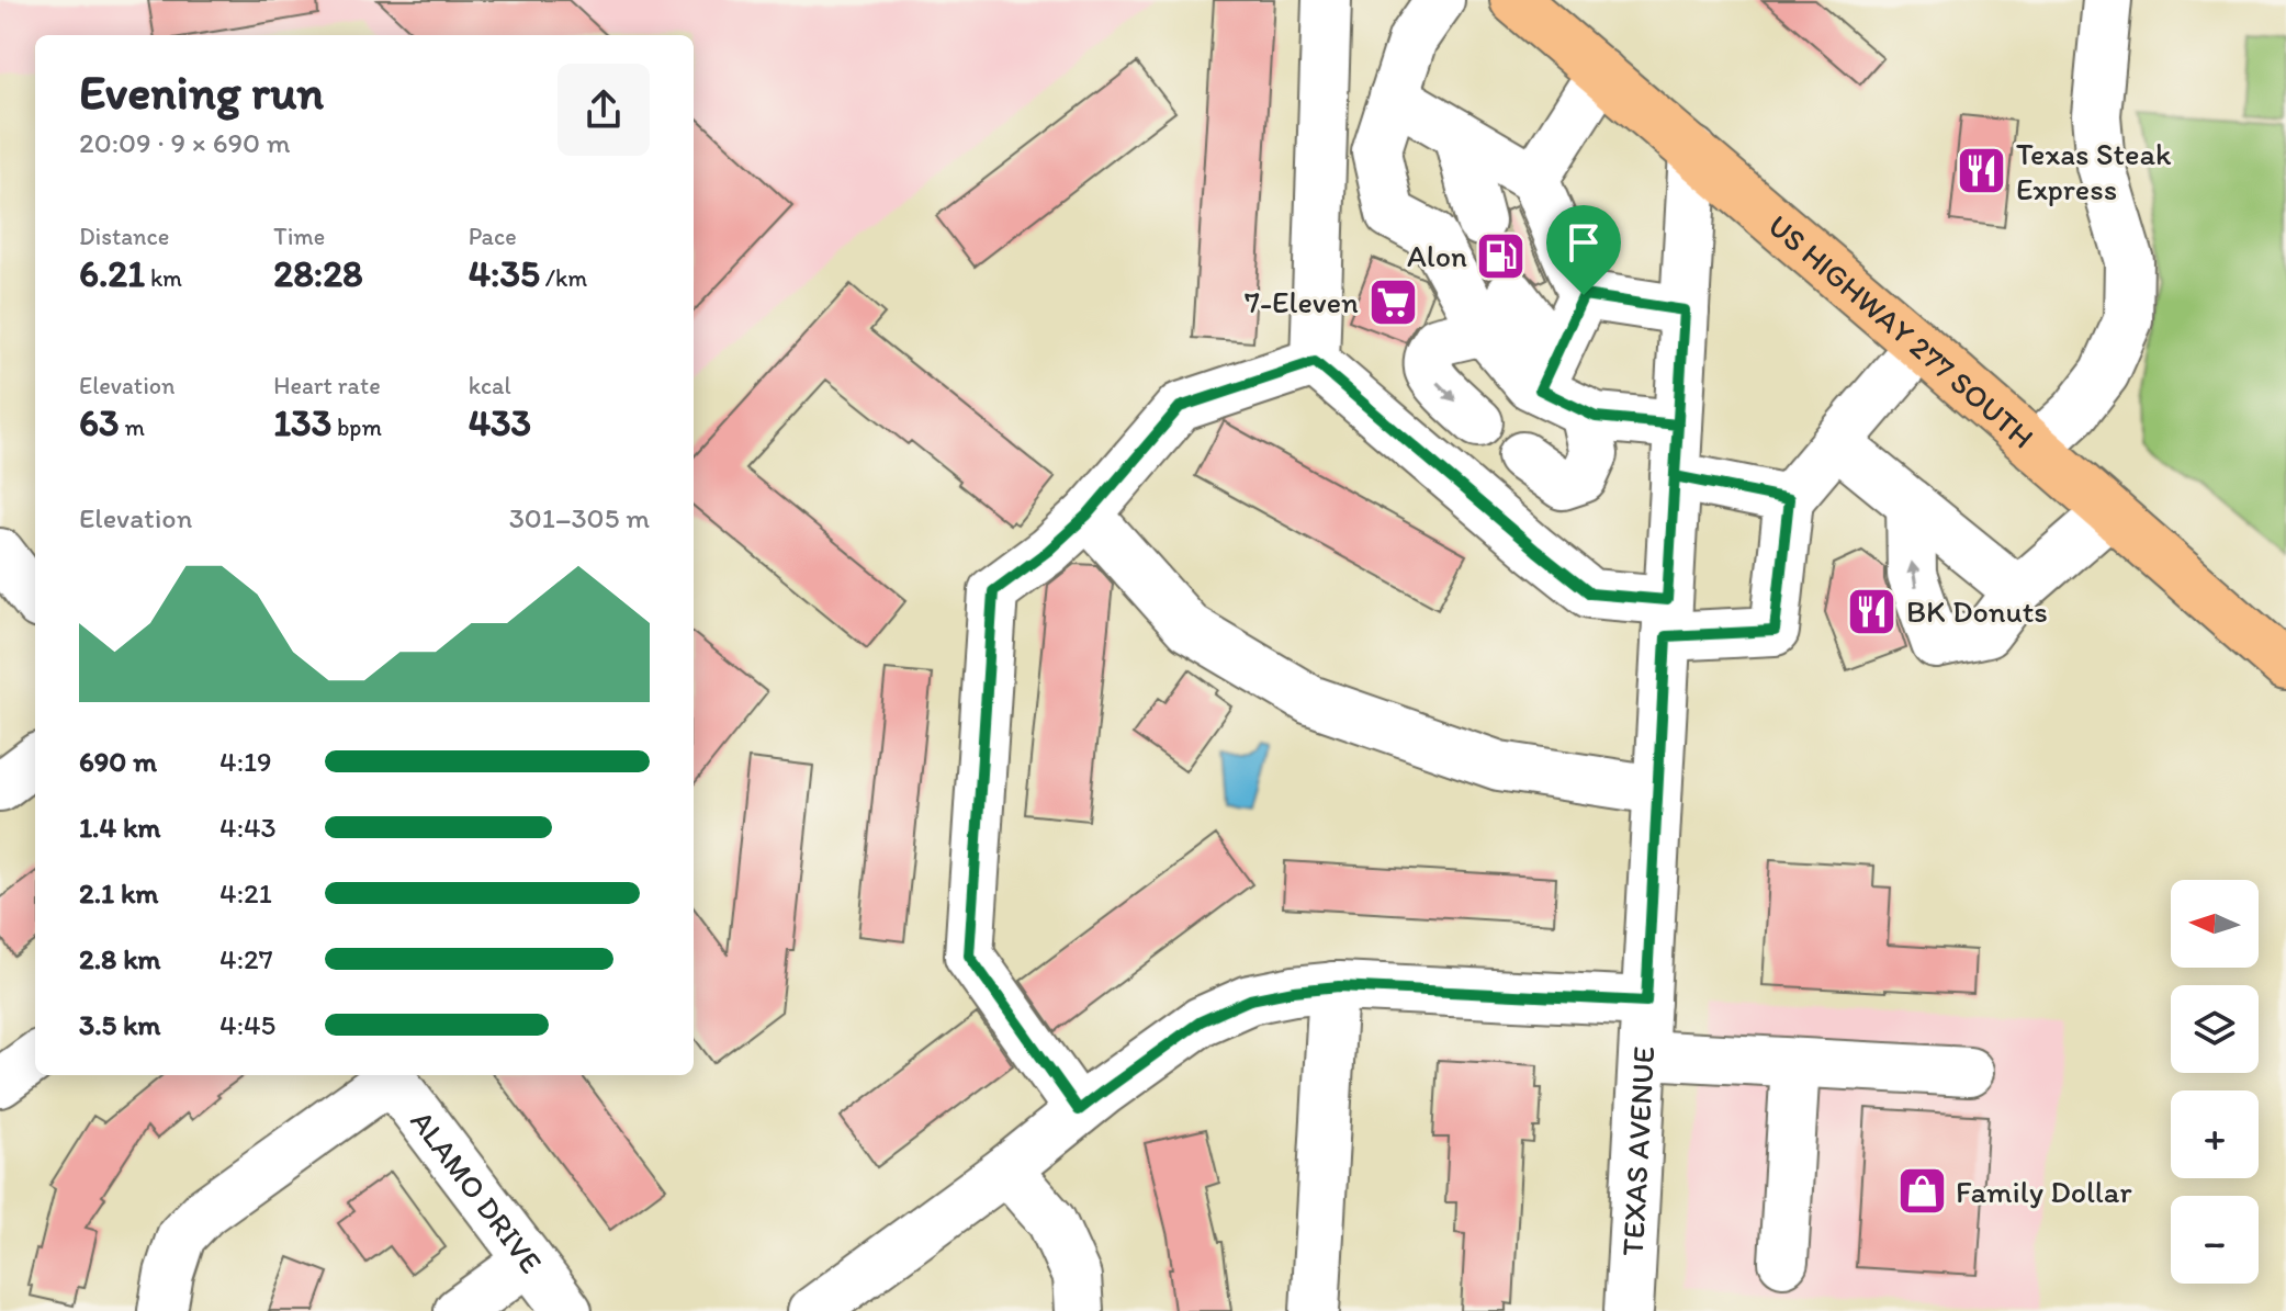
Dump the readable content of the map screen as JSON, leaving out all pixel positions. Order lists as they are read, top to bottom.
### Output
{
  "streets": {
    "highway": ["US HIGHWAY 277 SOUTH"],
    "street": ["TEXAS AVENUE", "ALAMO DRIVE"]
  },
  "crossings": [
    ["US HIGHWAY 277 SOUTH", "TEXAS AVENUE"]
  ],
  "places": {
    "restaurant": ["Texas Steak Express", "BK Donuts"],
    "fuel station": ["Alon"],
    "supermarket": ["7-Eleven"],
    "shop": ["Family Dollar"]
  },
  "north": "left",
  "page": {
    "heading": ["Evening run", "20:09 · 9 × 690 m"],
    "stats": [
      ["Distance", "6.21 km"],
      ["Time", "28:28"],
      ["Pace", "4:35 /km"],
      ["Elevation", "63 m"],
      ["Heart rate", "133 bpm"],
      ["kcal", "433"]
    ],
    "chart": ["Elevation", "301–305 m"],
    "list": [
      {
        "name": "690 m",
        "note": "4:19"
      },
      {
        "name": "1.4 km",
        "note": "4:43"
      },
      {
        "name": "2.1 km",
        "note": "4:21"
      },
      {
        "name": "2.8 km",
        "note": "4:27"
      },
      {
        "name": "3.5 km",
        "note": "4:45"
      }
    ],
    "map_buttons": ["+", "−"]
  }
}
